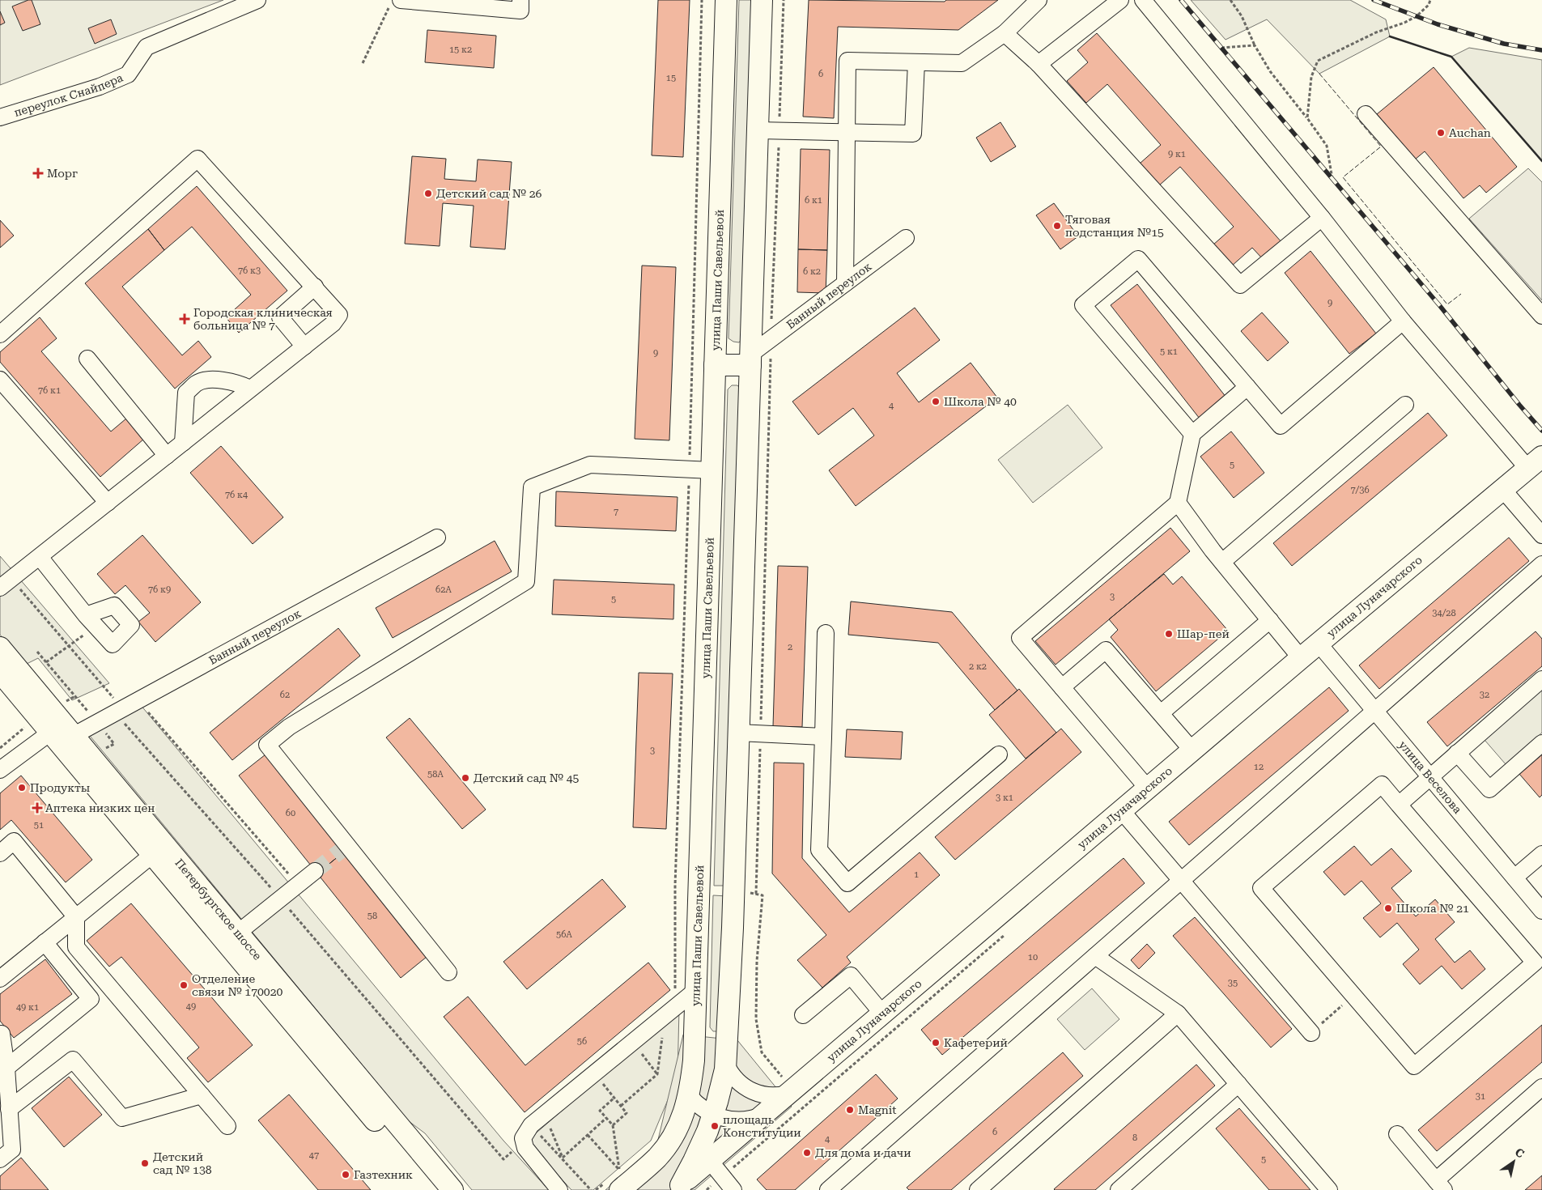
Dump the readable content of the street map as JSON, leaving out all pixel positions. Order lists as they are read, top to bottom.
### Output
{
  "streets": {
    "main road": ["улица Паши Савельевой", "улица Луначарского", "Петербургское шоссе"],
    "street": ["переулок Снайпера", "Банный переулок", "улица Веселова"]
  },
  "crossings": [
    ["Банный переулок", "Петербургское шоссе"],
    ["улица Луначарского", "улица Веселова"]
  ],
  "places": {
    "other": [
      "Auchan",
      "Детский сад № 26",
      "Тяговая подстанция №15",
      "Школа № 40",
      "Шар-пей",
      "Детский сад № 45",
      "Продукты",
      "Школа № 21",
      "Отделение связи № 170020",
      "Кафетерий",
      "Magnit",
      "площадь Конституции",
      "Для дома и дачи",
      "Детский сад № 138",
      "Газтехник"
    ],
    "health": ["Морг", "Городская клиническая больница № 7", "Аптека низких цен"]
  },
  "house_numbers": [
    "15 к2",
    "6",
    "15",
    "9 к1",
    "6 к1",
    "76 к3",
    "6 к2",
    "9",
    "5 к1",
    "9",
    "76 к1",
    "4",
    "5",
    "7/36",
    "76 к4",
    "7",
    "76 к9",
    "62А",
    "3",
    "5",
    "34/28",
    "2",
    "2 к2",
    "62",
    "32",
    "3",
    "12",
    "58А",
    "3 к1",
    "60",
    "51",
    "1",
    "58",
    "56А",
    "10",
    "35",
    "49",
    "49 к1",
    "56",
    "31",
    "6",
    "8",
    "4",
    "47",
    "5"
  ],
  "north": "top right"
}
